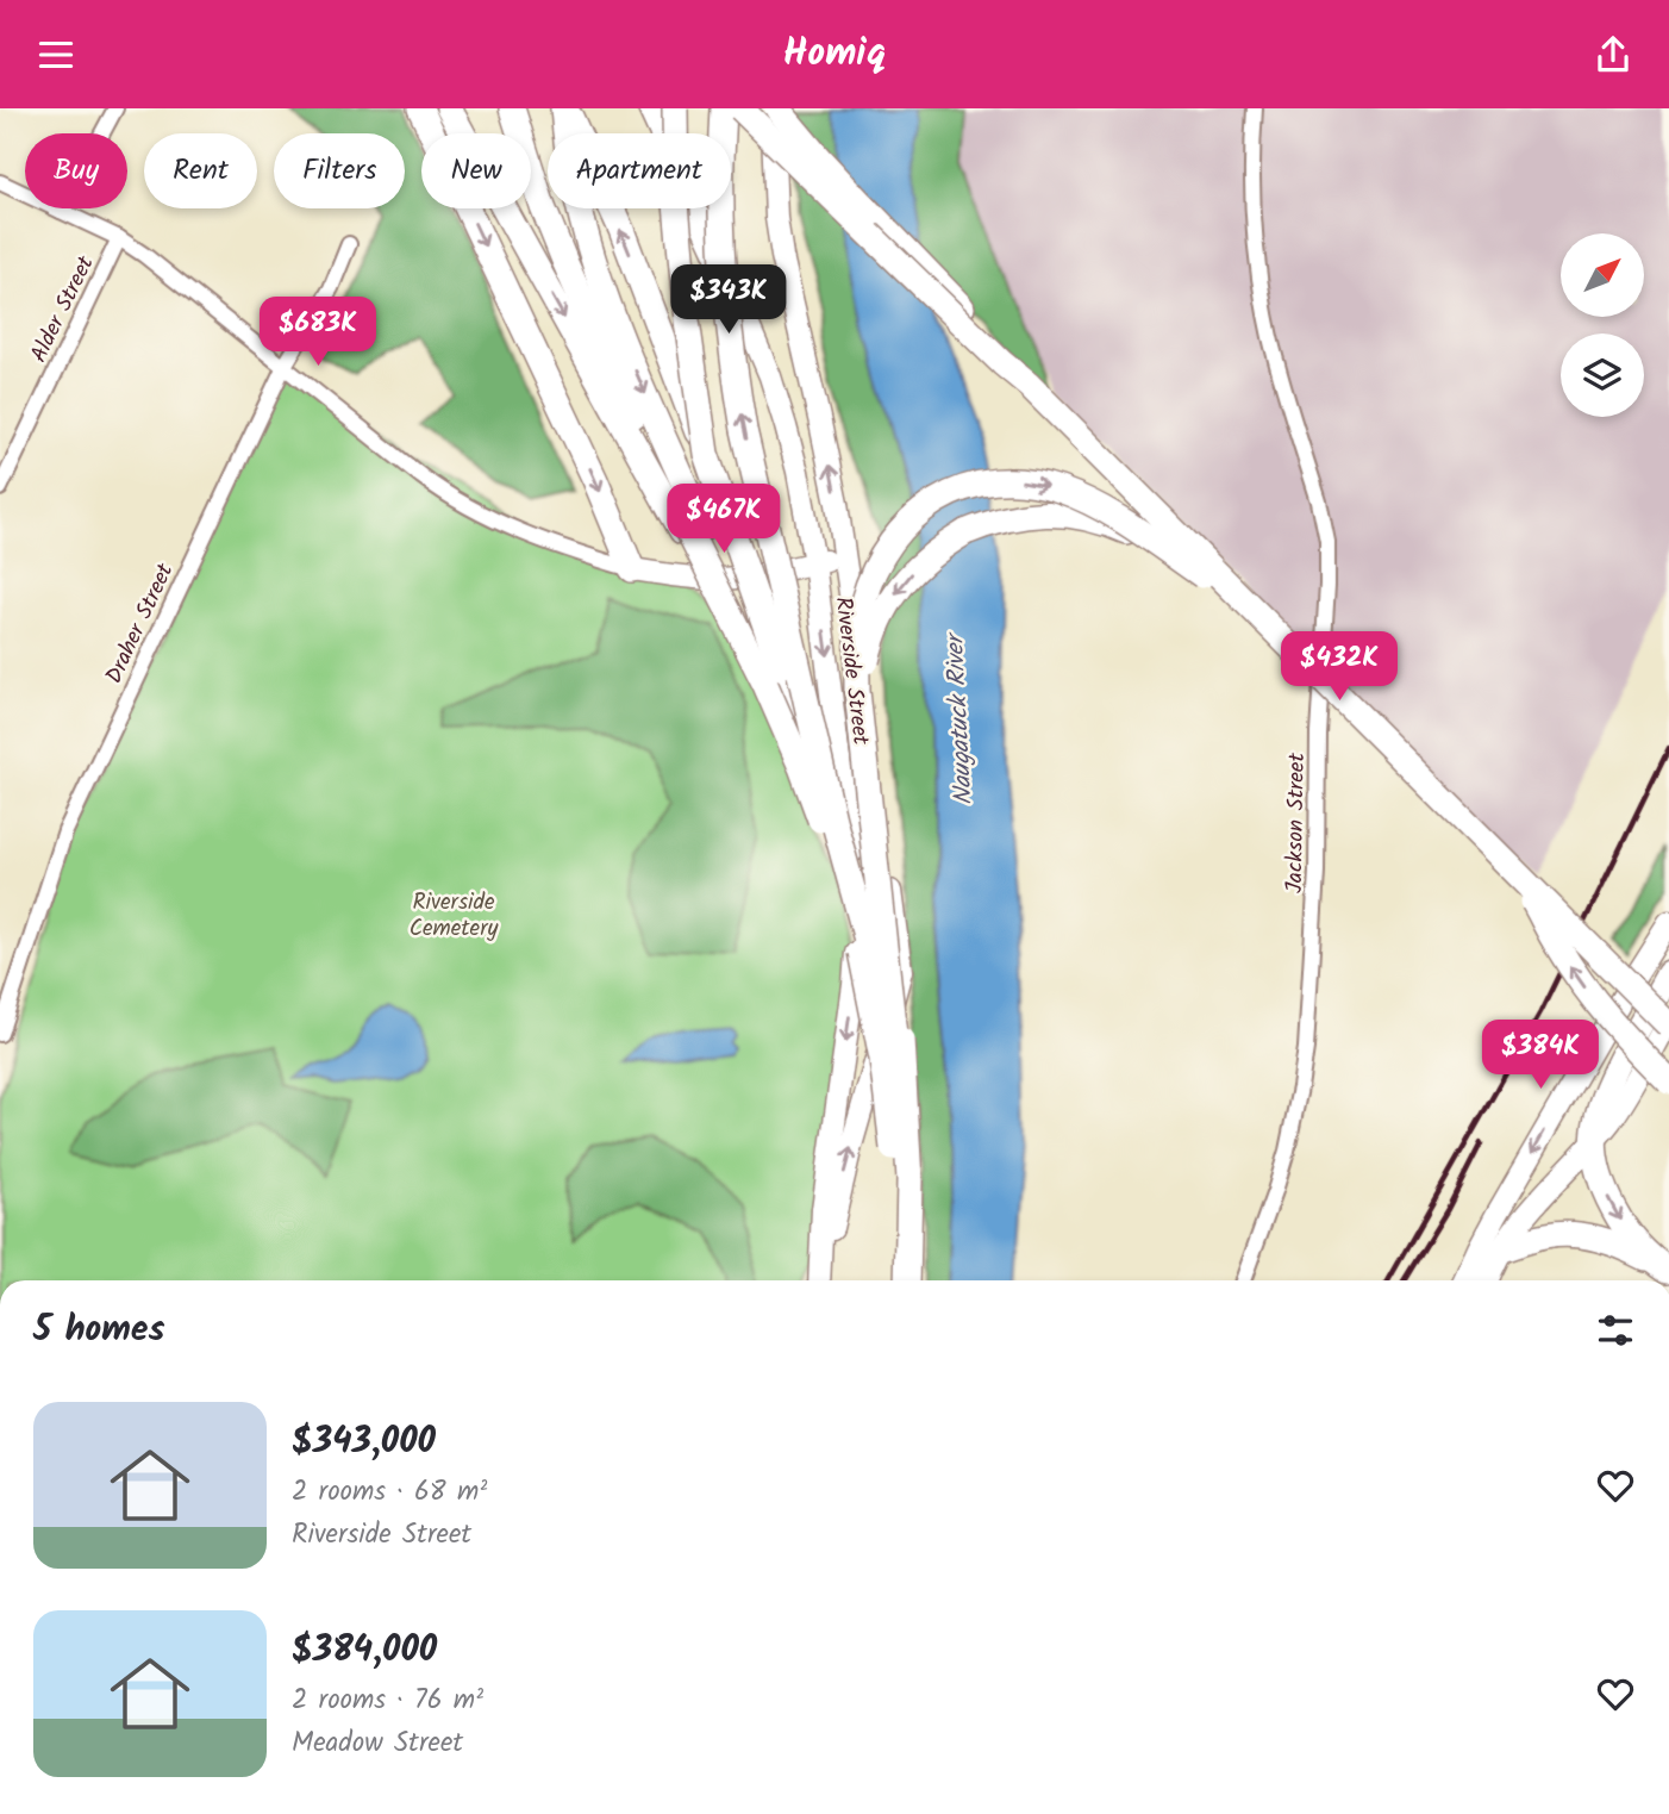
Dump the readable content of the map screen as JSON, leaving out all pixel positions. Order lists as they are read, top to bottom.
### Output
{
  "streets": {
    "street": [
      "Alder Street",
      "Draher Street",
      "Riverside Street",
      "Jackson Street"
    ]
  },
  "water": ["Naugatuck River"],
  "parks": ["Riverside Cemetery"],
  "north": "top right",
  "page": {
    "header": "Homiq",
    "chip": [
      "Buy",
      "Rent",
      "Filters",
      "New",
      "Apartment"
    ],
    "price": [
      "$343K",
      "$683K",
      "$467K",
      "$432K",
      "$384K"
    ],
    "heading": "5 homes",
    "list": [
      {
        "name": "$343,000",
        "note": "2 rooms · 68 m² · Riverside Street"
      },
      {
        "name": "$384,000",
        "note": "2 rooms · 76 m² · Meadow Street"
      }
    ]
  }
}
